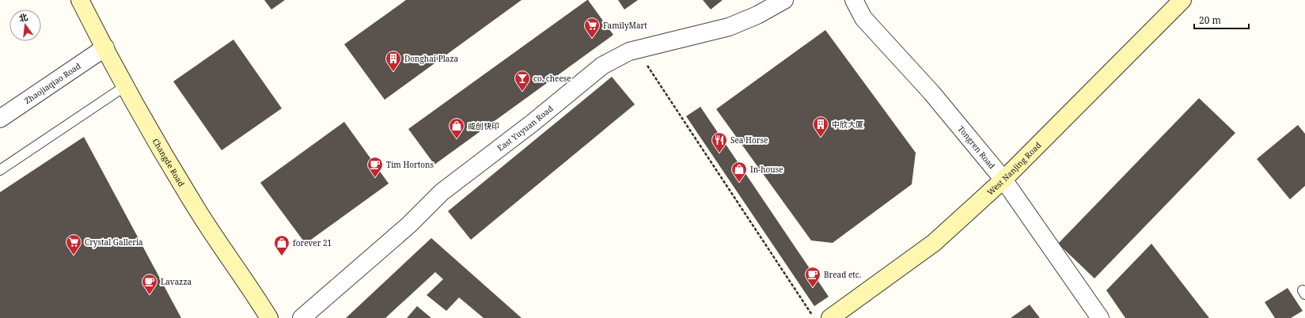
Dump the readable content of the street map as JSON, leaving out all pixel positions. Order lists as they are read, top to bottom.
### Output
{
  "streets": {
    "main road": ["Changde Road", "West Nanjing Road"],
    "street": ["Zhaojiaqiao Road", "East Yuyuan Road", "Tongren Road"]
  },
  "crossings": [
    ["Zhaojiaqiao Road", "Changde Road"],
    ["Tongren Road", "West Nanjing Road"]
  ],
  "places": {
    "supermarket": ["FamilyMart", "Crystal Galleria"],
    "building": ["Donghai Plaza", "中欣大厦"],
    "bar": ["co. cheese"],
    "shop": ["威创快印", "In-house", "forever 21"],
    "restaurant": ["Sea Horse"],
    "cafe": ["Tim Hortons", "Bread etc.", "Lavazza"]
  },
  "scale_bar": "20 m",
  "north": "top"
}
